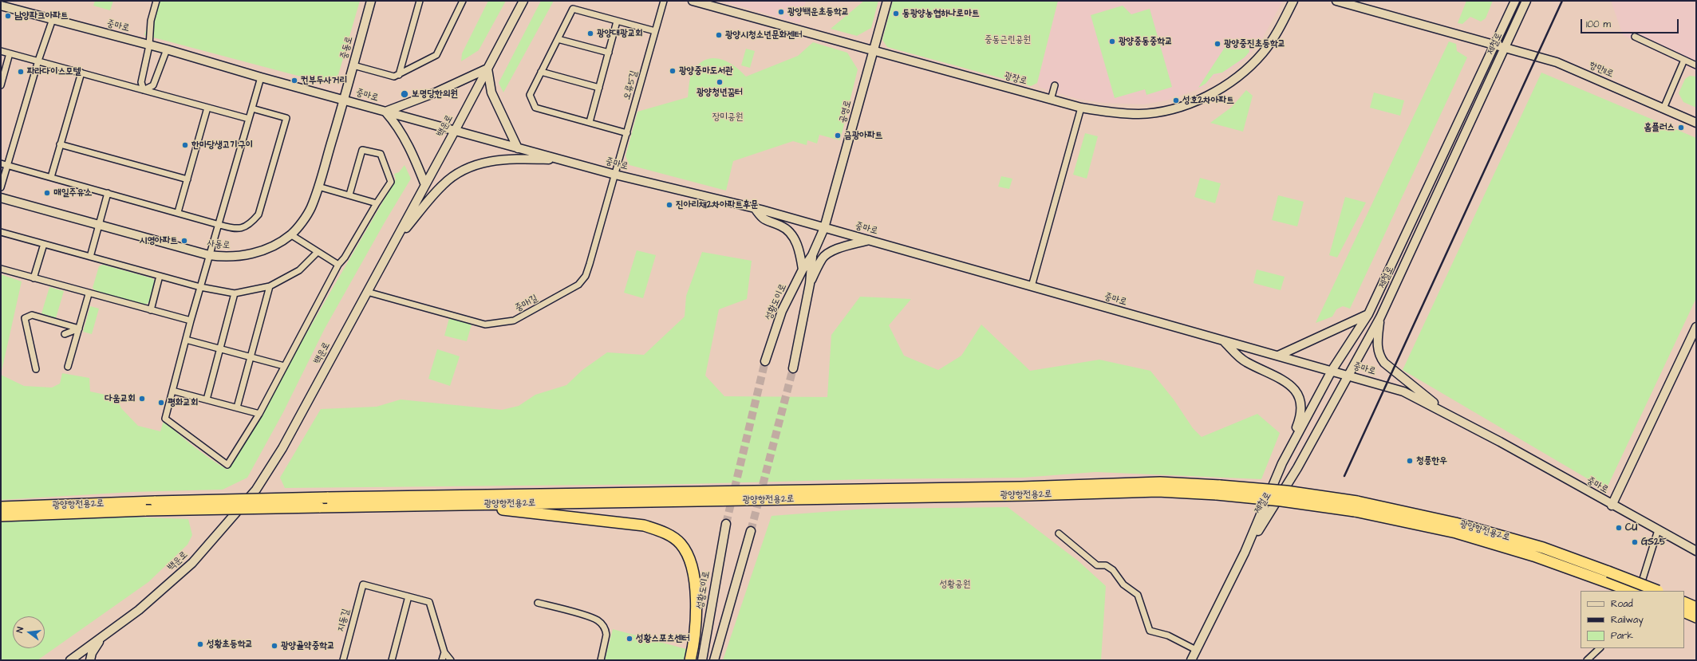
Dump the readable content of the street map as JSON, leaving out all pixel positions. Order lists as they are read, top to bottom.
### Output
{
  "streets": {
    "highway": ["광양항전용2로"],
    "main road": [
      "중마로",
      "제철로",
      "중동로",
      "항만11로",
      "광장로",
      "공영로",
      "백운로",
      "사동로",
      "성황도이로"
    ],
    "street": ["오류5길", "중마1길", "지동길"]
  },
  "crossings": [
    ["중마로", "제철로"],
    ["중마로", "중동로"],
    ["중마로", "오류5길"],
    ["중마로", "공영로"],
    ["중마로", "백운로"],
    ["중마로", "사동로"],
    ["중마로", "성황도이로"],
    ["중마로", "중마1길"],
    ["제철로", "항만11로"],
    ["중동로", "사동로"],
    ["광장로", "공영로"],
    ["오류5길", "중마1길"],
    ["공영로", "성황도이로"],
    ["백운로", "중마1길"]
  ],
  "parks": ["중동근린공원", "장미공원", "성황공원"],
  "places": [
    "광양백운초등학교",
    "동광양농협하나로마트",
    "남양파크아파트",
    "광양대광교회",
    "광양시청소년문화센터",
    "광양중동중학교",
    "광양중진초등학교",
    "광양중마도서관",
    "파라다이스모텔",
    "컨부두사거리",
    "광양청년꿈터",
    "보명당한의원",
    "성호2차아파트",
    "홈플러스",
    "금광아파트",
    "한마당생고기구이",
    "매일주유소",
    "진아리채2차아파트후문",
    "시영아파트",
    "다움교회",
    "평화교회",
    "청풍한우",
    "CU",
    "GS25",
    "성황스포츠센터",
    "성황초등학교",
    "광양골약중학교"
  ],
  "legend": ["Road", "Railway", "Park"],
  "scale_bar": "100 m",
  "north": "left"
}
